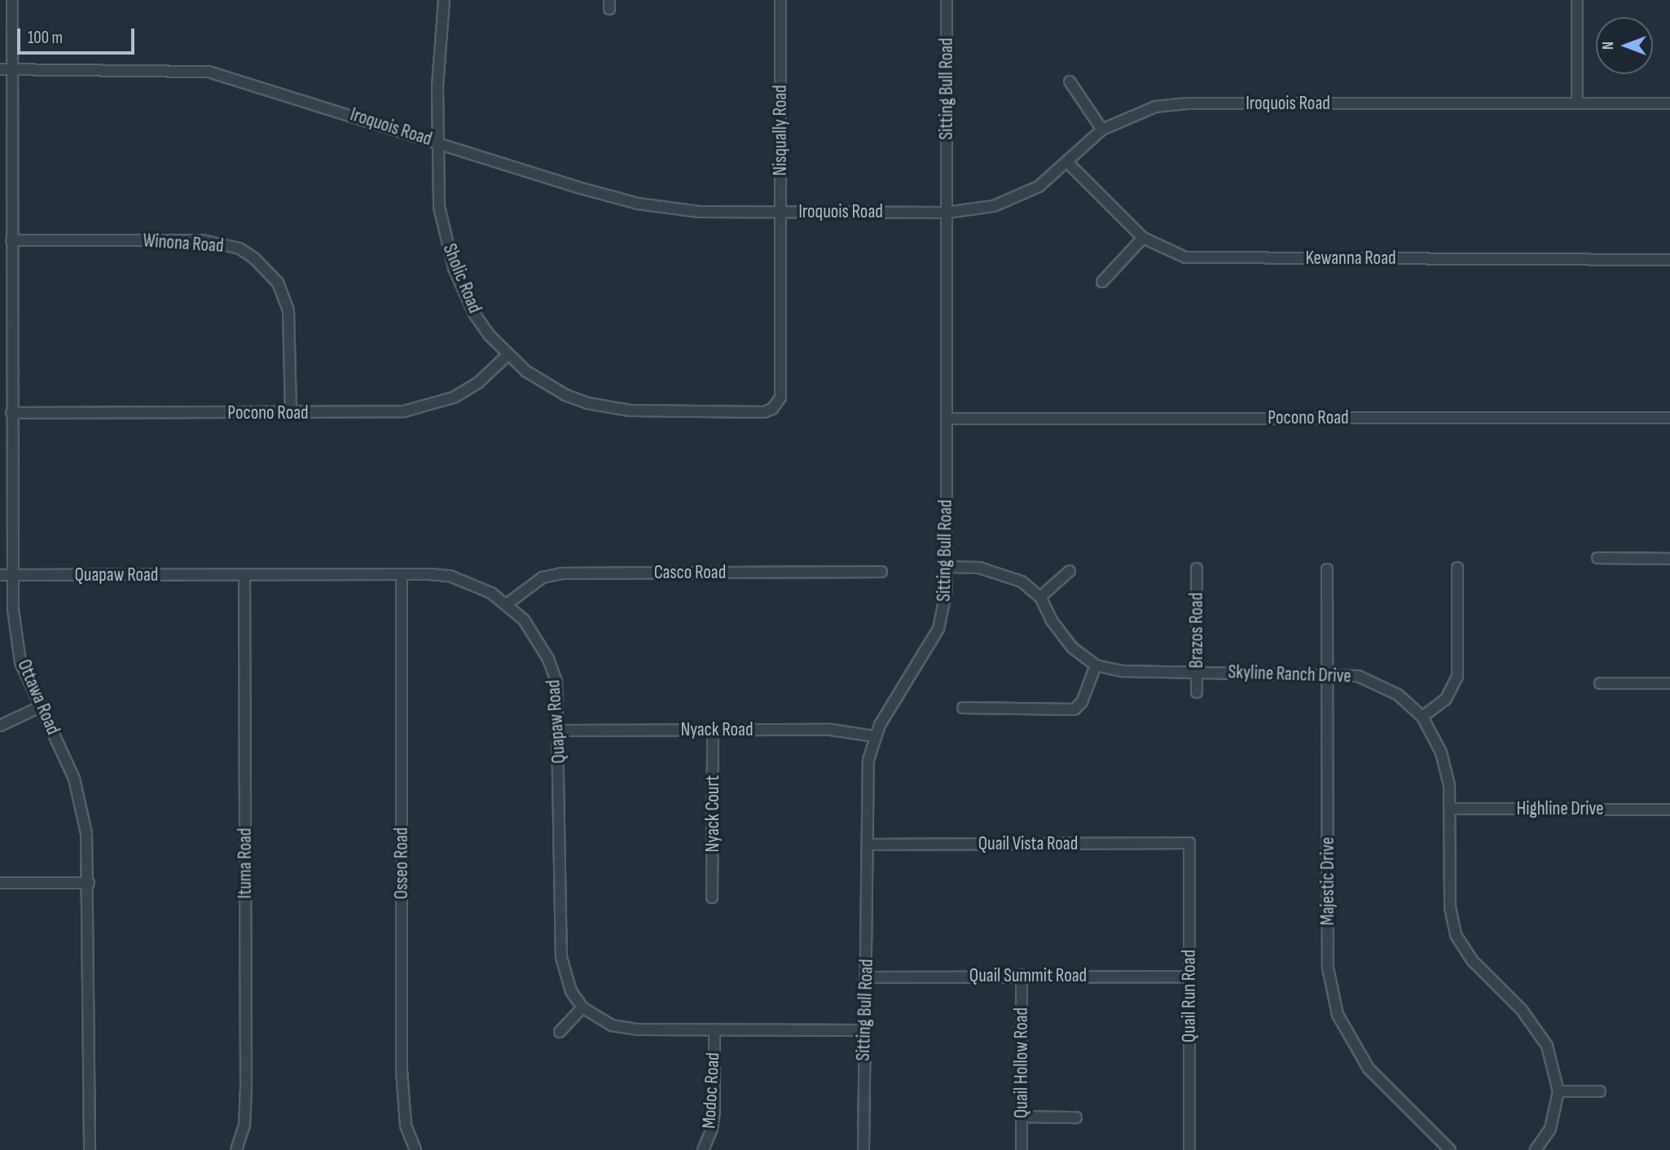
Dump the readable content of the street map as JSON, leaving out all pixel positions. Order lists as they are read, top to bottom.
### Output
{
  "streets": {
    "street": [
      "Sitting Bull Road",
      "Iroquois Road",
      "Nisqually Road",
      "Winona Road",
      "Kewanna Road",
      "Sholic Road",
      "Pocono Road",
      "Casco Road",
      "Quapaw Road",
      "Brazos Road",
      "Skyline Ranch Drive",
      "Ottawa Road",
      "Nyack Road",
      "Highline Drive",
      "Nyack Court",
      "Quail Vista Road",
      "Ituma Road",
      "Osseo Road",
      "Majestic Drive",
      "Quail Summit Road",
      "Quail Run Road",
      "Quail Hollow Road",
      "Modoc Road"
    ]
  },
  "crossings": [
    ["Sitting Bull Road", "Iroquois Road"],
    ["Sitting Bull Road", "Pocono Road"],
    ["Sitting Bull Road", "Quapaw Road"],
    ["Sitting Bull Road", "Skyline Ranch Drive"],
    ["Sitting Bull Road", "Nyack Road"],
    ["Sitting Bull Road", "Quail Vista Road"],
    ["Sitting Bull Road", "Quail Summit Road"],
    ["Iroquois Road", "Nisqually Road"],
    ["Iroquois Road", "Kewanna Road"],
    ["Iroquois Road", "Sholic Road"],
    ["Iroquois Road", "Ottawa Road"],
    ["Nisqually Road", "Sholic Road"],
    ["Winona Road", "Pocono Road"],
    ["Winona Road", "Ottawa Road"],
    ["Sholic Road", "Pocono Road"],
    ["Pocono Road", "Ottawa Road"],
    ["Casco Road", "Quapaw Road"],
    ["Quapaw Road", "Ottawa Road"],
    ["Quapaw Road", "Nyack Road"],
    ["Quapaw Road", "Ituma Road"],
    ["Quapaw Road", "Osseo Road"],
    ["Quapaw Road", "Modoc Road"],
    ["Brazos Road", "Skyline Ranch Drive"],
    ["Skyline Ranch Drive", "Highline Drive"],
    ["Skyline Ranch Drive", "Majestic Drive"],
    ["Nyack Road", "Nyack Court"],
    ["Quail Vista Road", "Quail Run Road"],
    ["Quail Summit Road", "Quail Run Road"],
    ["Quail Summit Road", "Quail Hollow Road"]
  ],
  "scale_bar": "100 m",
  "north": "left"
}
